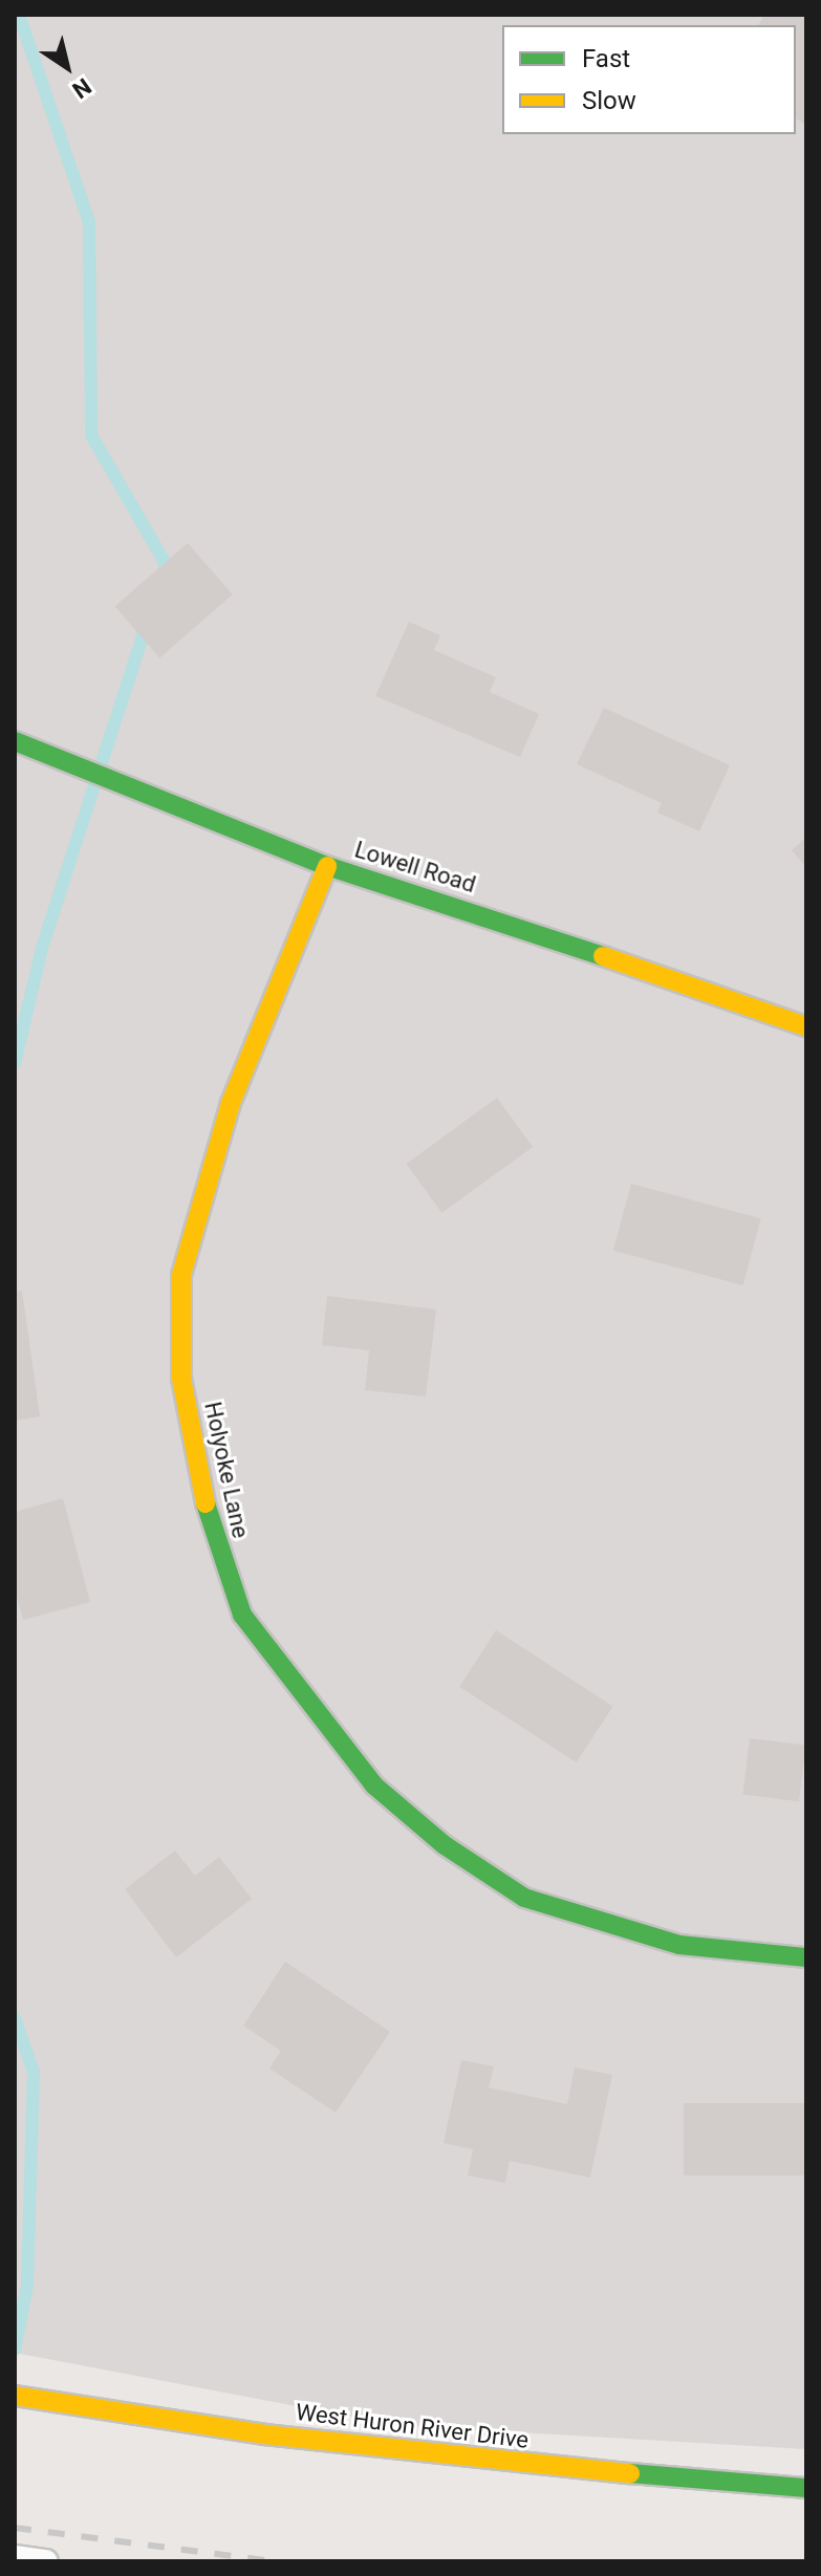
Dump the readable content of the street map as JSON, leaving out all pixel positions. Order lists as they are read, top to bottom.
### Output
{
  "streets": {
    "street": ["Lowell Road", "Holyoke Lane", "West Huron River Drive"]
  },
  "crossings": [
    ["Lowell Road", "Holyoke Lane"]
  ],
  "legend": ["Fast", "Slow"],
  "north": "bottom right"
}
